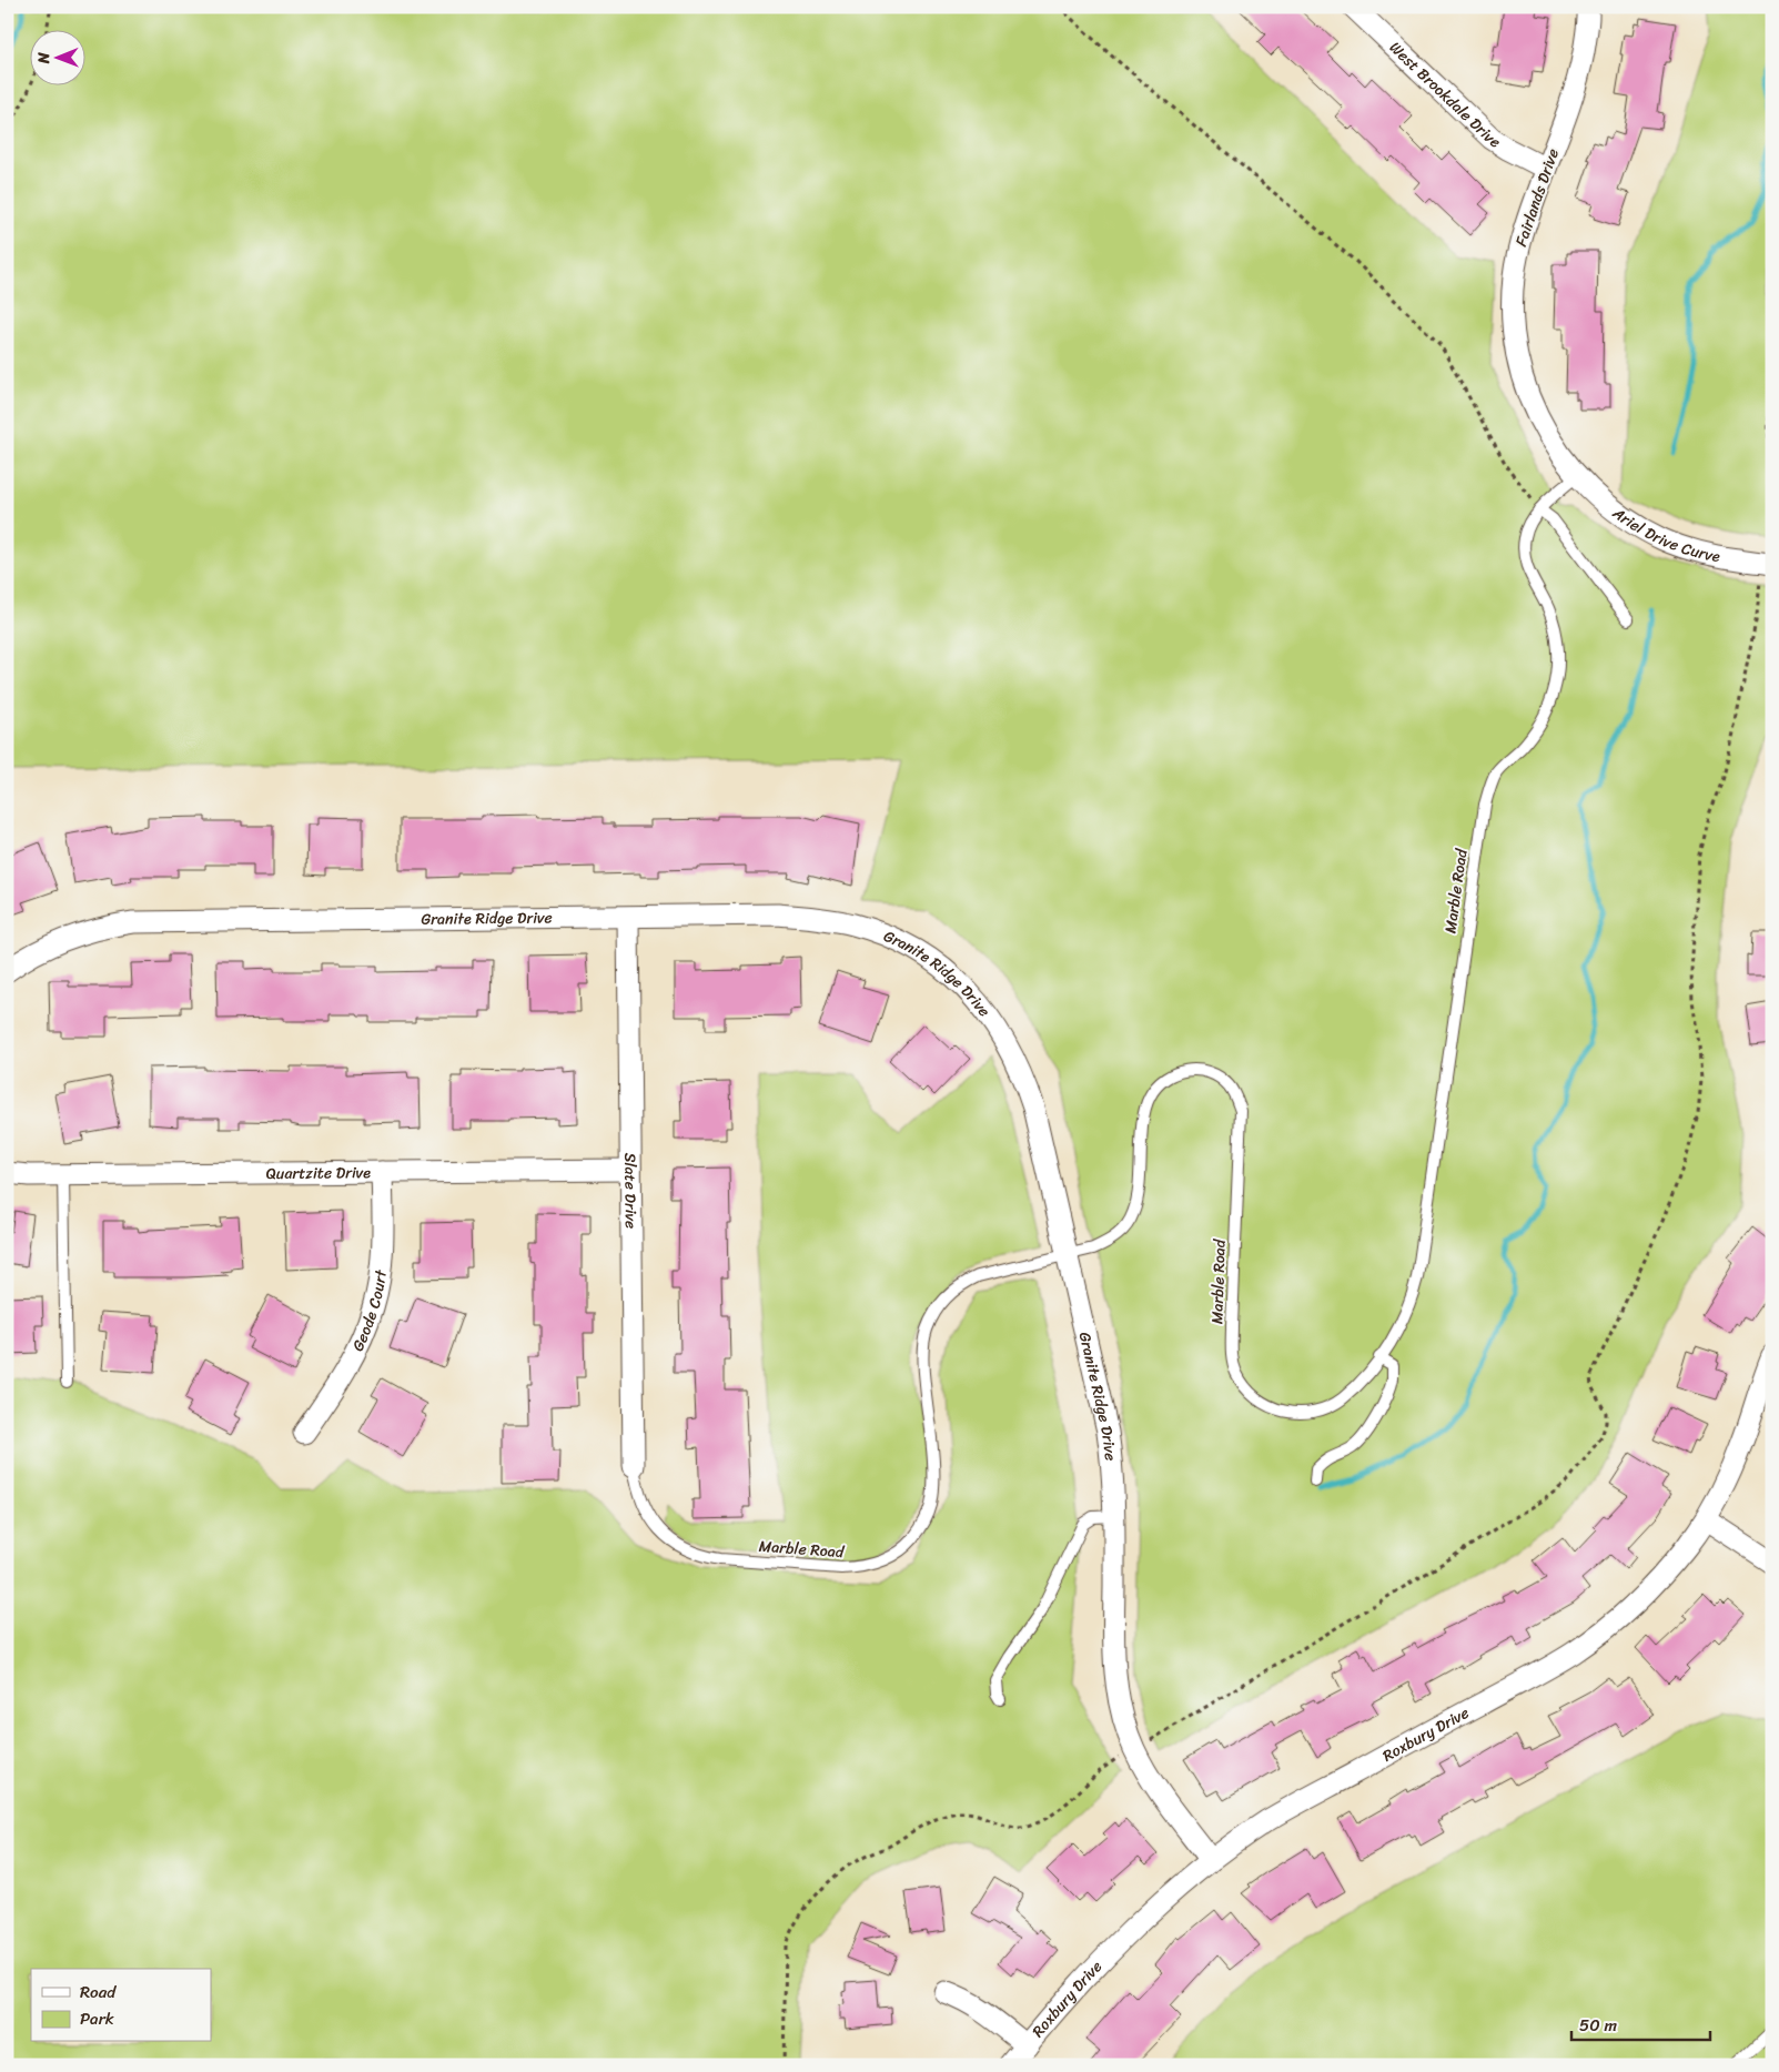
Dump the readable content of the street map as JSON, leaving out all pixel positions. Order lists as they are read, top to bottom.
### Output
{
  "streets": {
    "street": [
      "West Brookdale Drive",
      "Fairlands Drive",
      "Ariel Drive Curve",
      "Granite Ridge Drive",
      "Quartzite Drive",
      "Slate Drive",
      "Geode Court",
      "Roxbury Drive"
    ],
    "lane": ["Marble Road"]
  },
  "crossings": [
    ["West Brookdale Drive", "Fairlands Drive"],
    ["Fairlands Drive", "Ariel Drive Curve"],
    ["Fairlands Drive", "Marble Road"],
    ["Ariel Drive Curve", "Marble Road"],
    ["Marble Road", "Granite Ridge Drive"],
    ["Marble Road", "Slate Drive"],
    ["Granite Ridge Drive", "Slate Drive"],
    ["Granite Ridge Drive", "Roxbury Drive"],
    ["Quartzite Drive", "Slate Drive"],
    ["Quartzite Drive", "Geode Court"]
  ],
  "legend": ["Road", "Park"],
  "scale_bar": "50 m",
  "north": "left"
}
